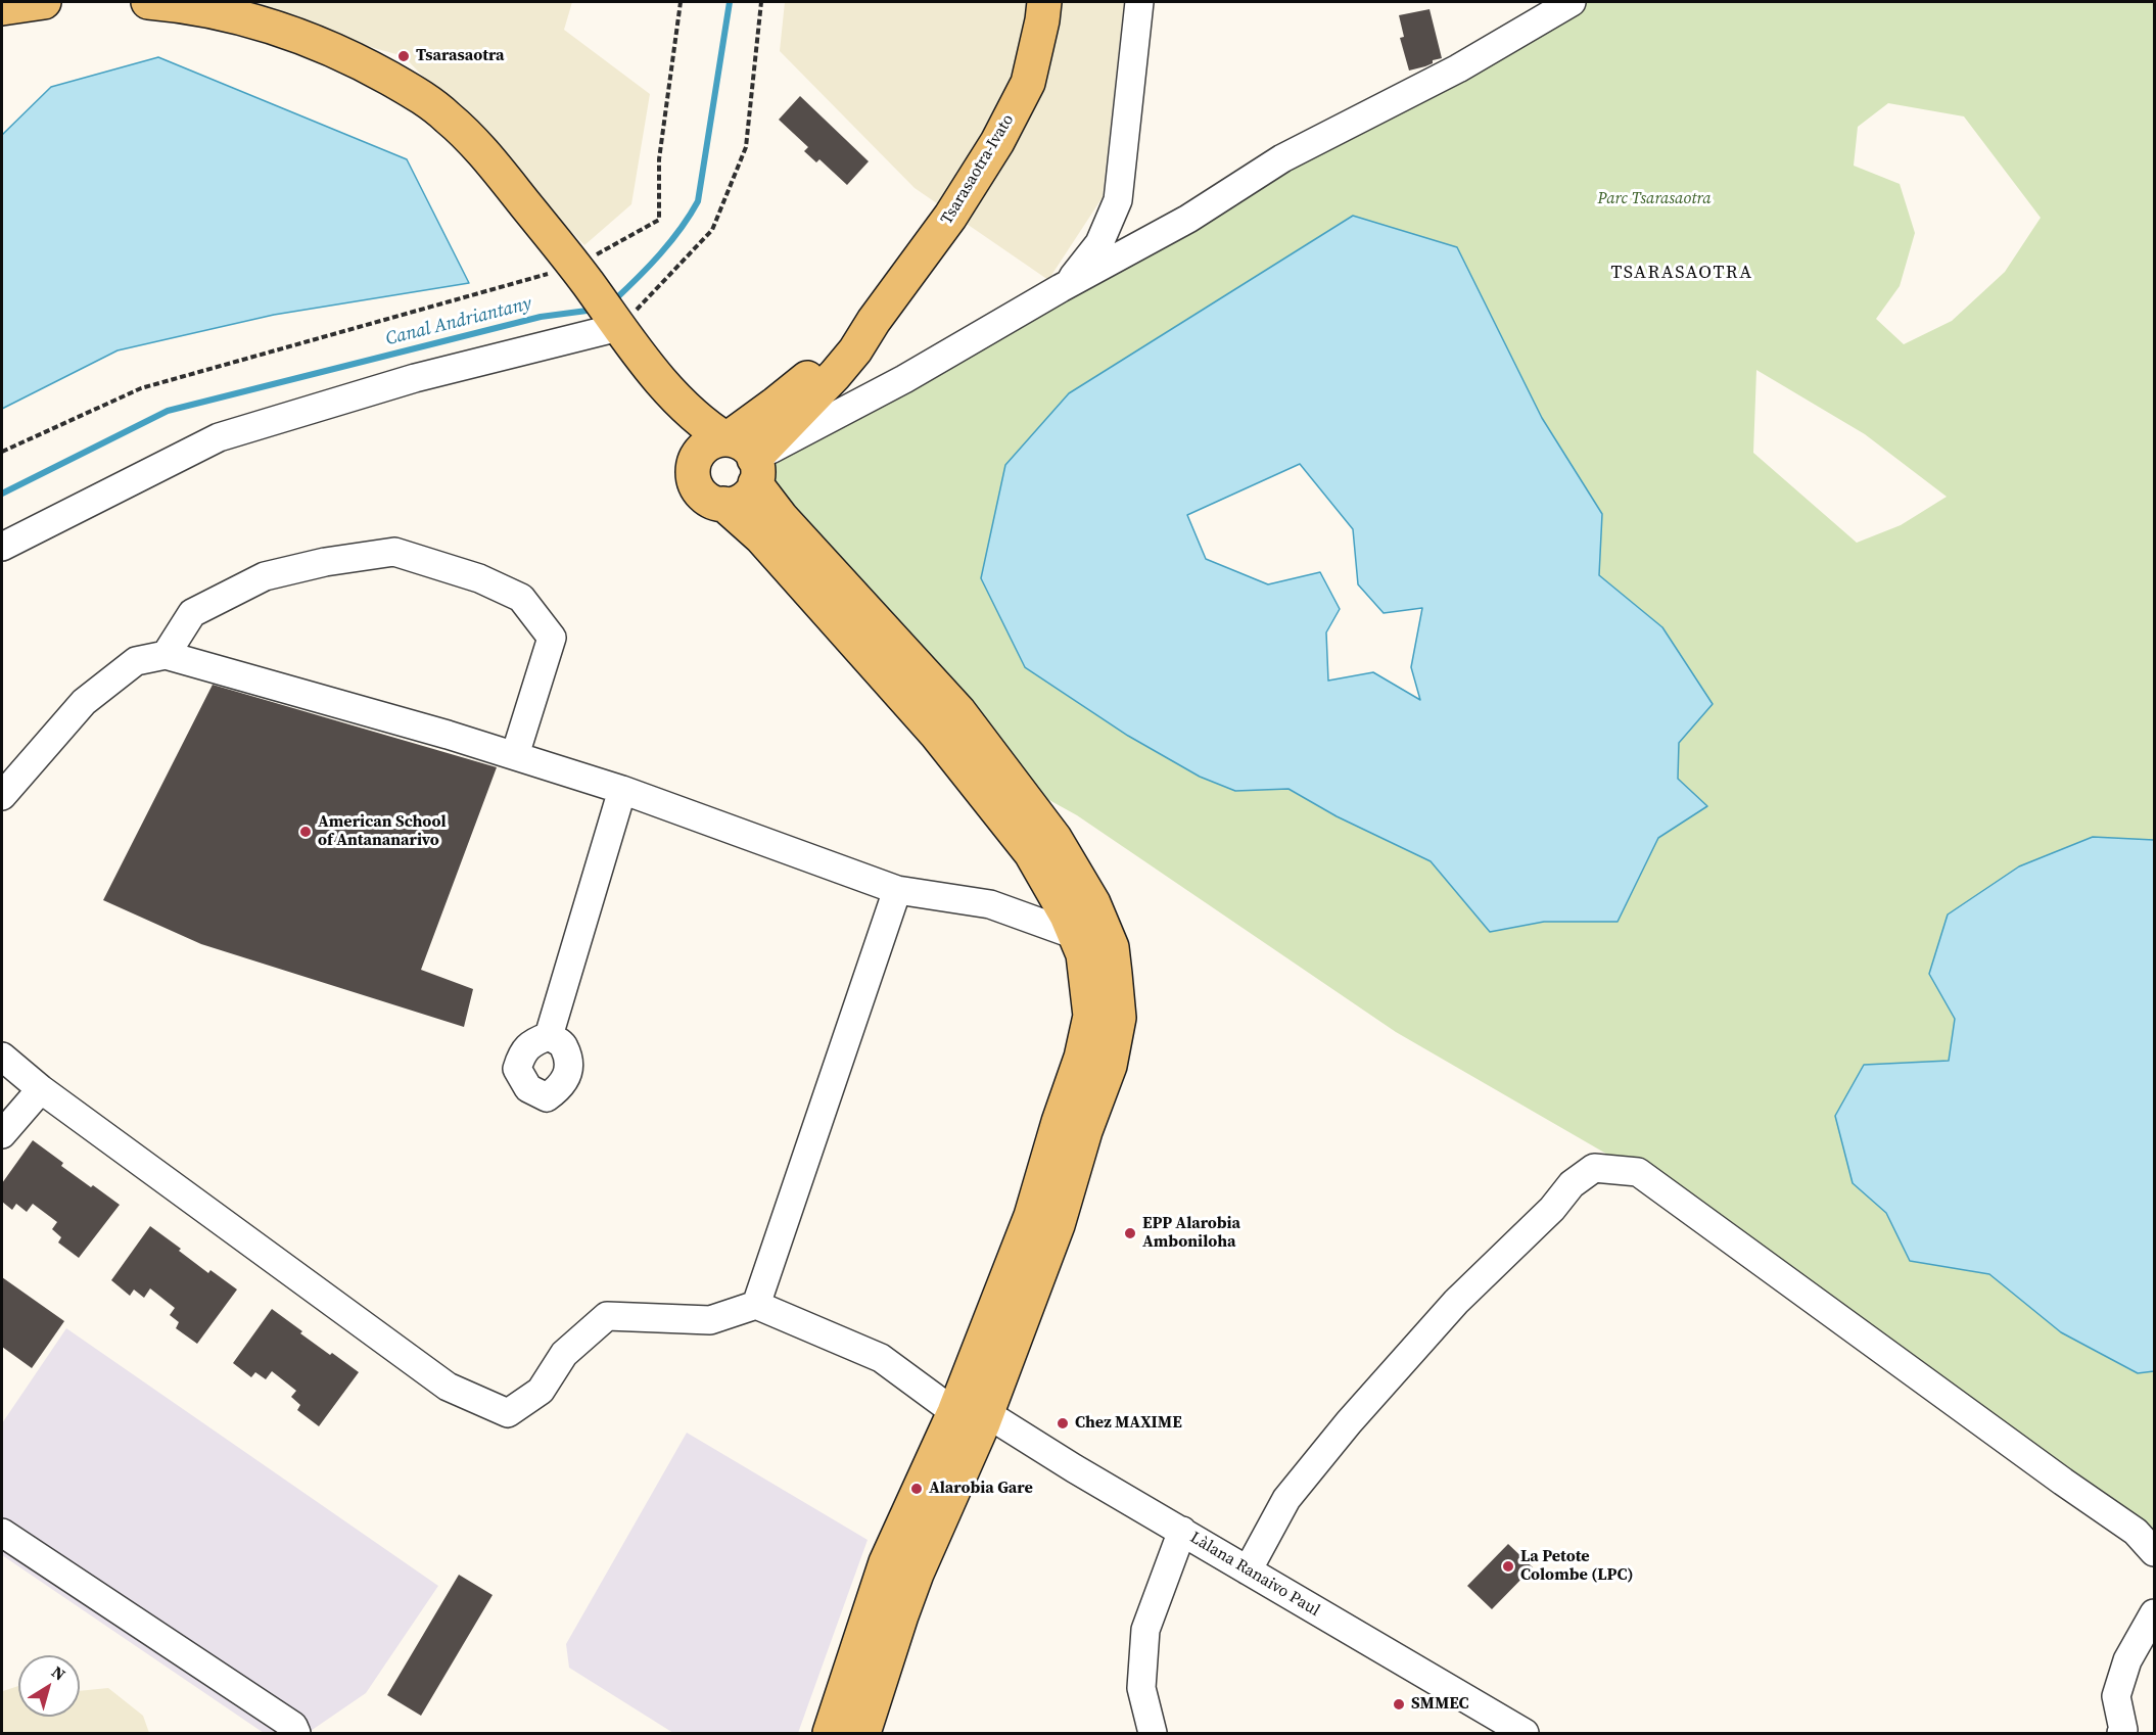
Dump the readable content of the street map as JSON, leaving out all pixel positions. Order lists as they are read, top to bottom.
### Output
{
  "streets": {
    "main road": ["Tsarasaotra-Ivato"],
    "street": ["Làlana Ranaivo Paul"]
  },
  "districts": ["TSARASAOTRA"],
  "water": ["Canal Andriantany"],
  "parks": ["Parc Tsarasaotra"],
  "places": [
    "Tsarasaotra",
    "American School of Antananarivo",
    "EPP Alarobia Amboniloha",
    "Chez MAXIME",
    "Alarobia Gare",
    "La Petote Colombe (LPC)",
    "SMMEC"
  ],
  "north": "top right"
}
